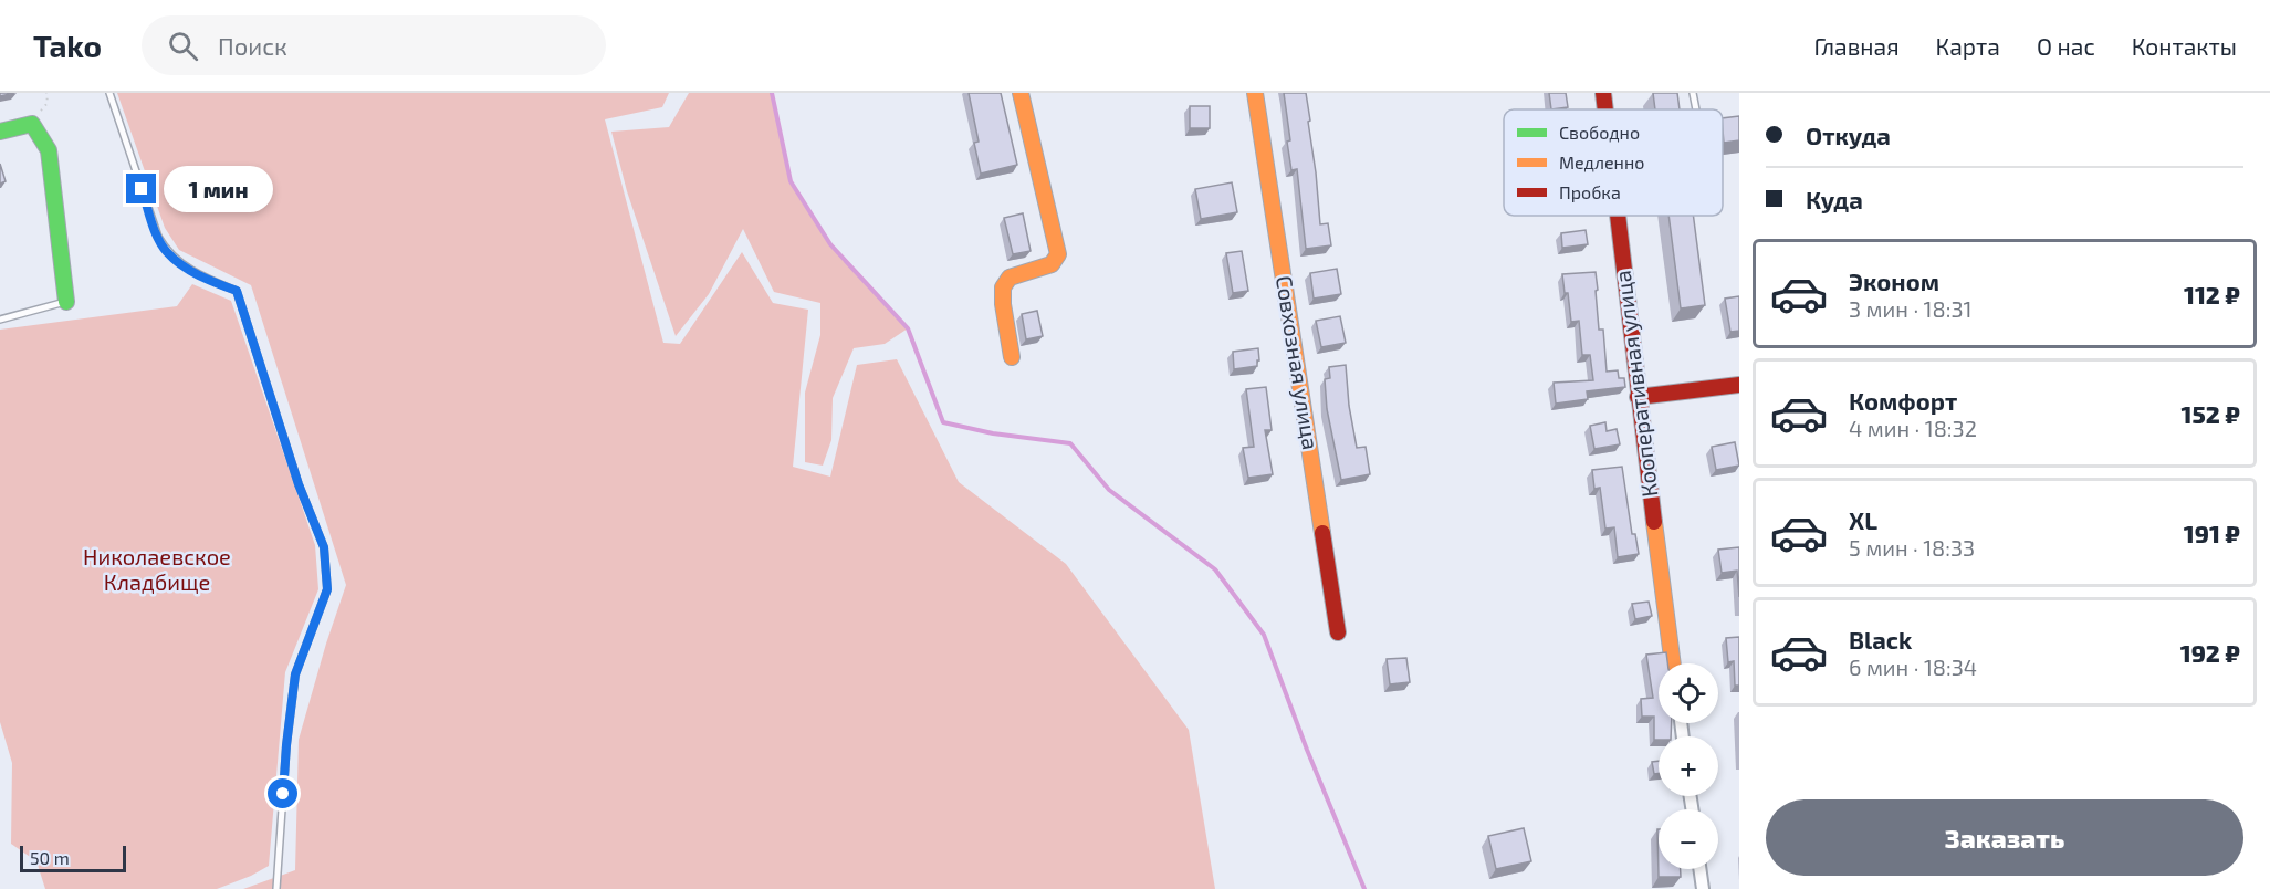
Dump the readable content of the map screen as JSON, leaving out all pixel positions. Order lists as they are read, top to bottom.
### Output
{
  "streets": {
    "street": ["Совхозная улица", "Кооперативная улица"]
  },
  "parks": ["Николаевское Кладбище"],
  "legend": ["Свободно", "Медленно", "Пробка"],
  "scale_bar": "50 m",
  "page": {
    "header": "Tako",
    "search": "Поиск",
    "nav": [
      "Главная",
      "Карта",
      "О нас",
      "Контакты"
    ],
    "banner": ["Откуда", "Куда"],
    "bubble": "1 мин",
    "list": [
      {
        "name": "Эконом",
        "note": "3 мин · 18:31",
        "value": "112 ₽"
      },
      {
        "name": "Комфорт",
        "note": "4 мин · 18:32",
        "value": "152 ₽"
      },
      {
        "name": "XL",
        "note": "5 мин · 18:33",
        "value": "191 ₽"
      },
      {
        "name": "Black",
        "note": "6 мин · 18:34",
        "value": "192 ₽"
      }
    ],
    "map_buttons": ["+", "−"],
    "buttons": "Заказать",
    "scale": "50 m"
  }
}
